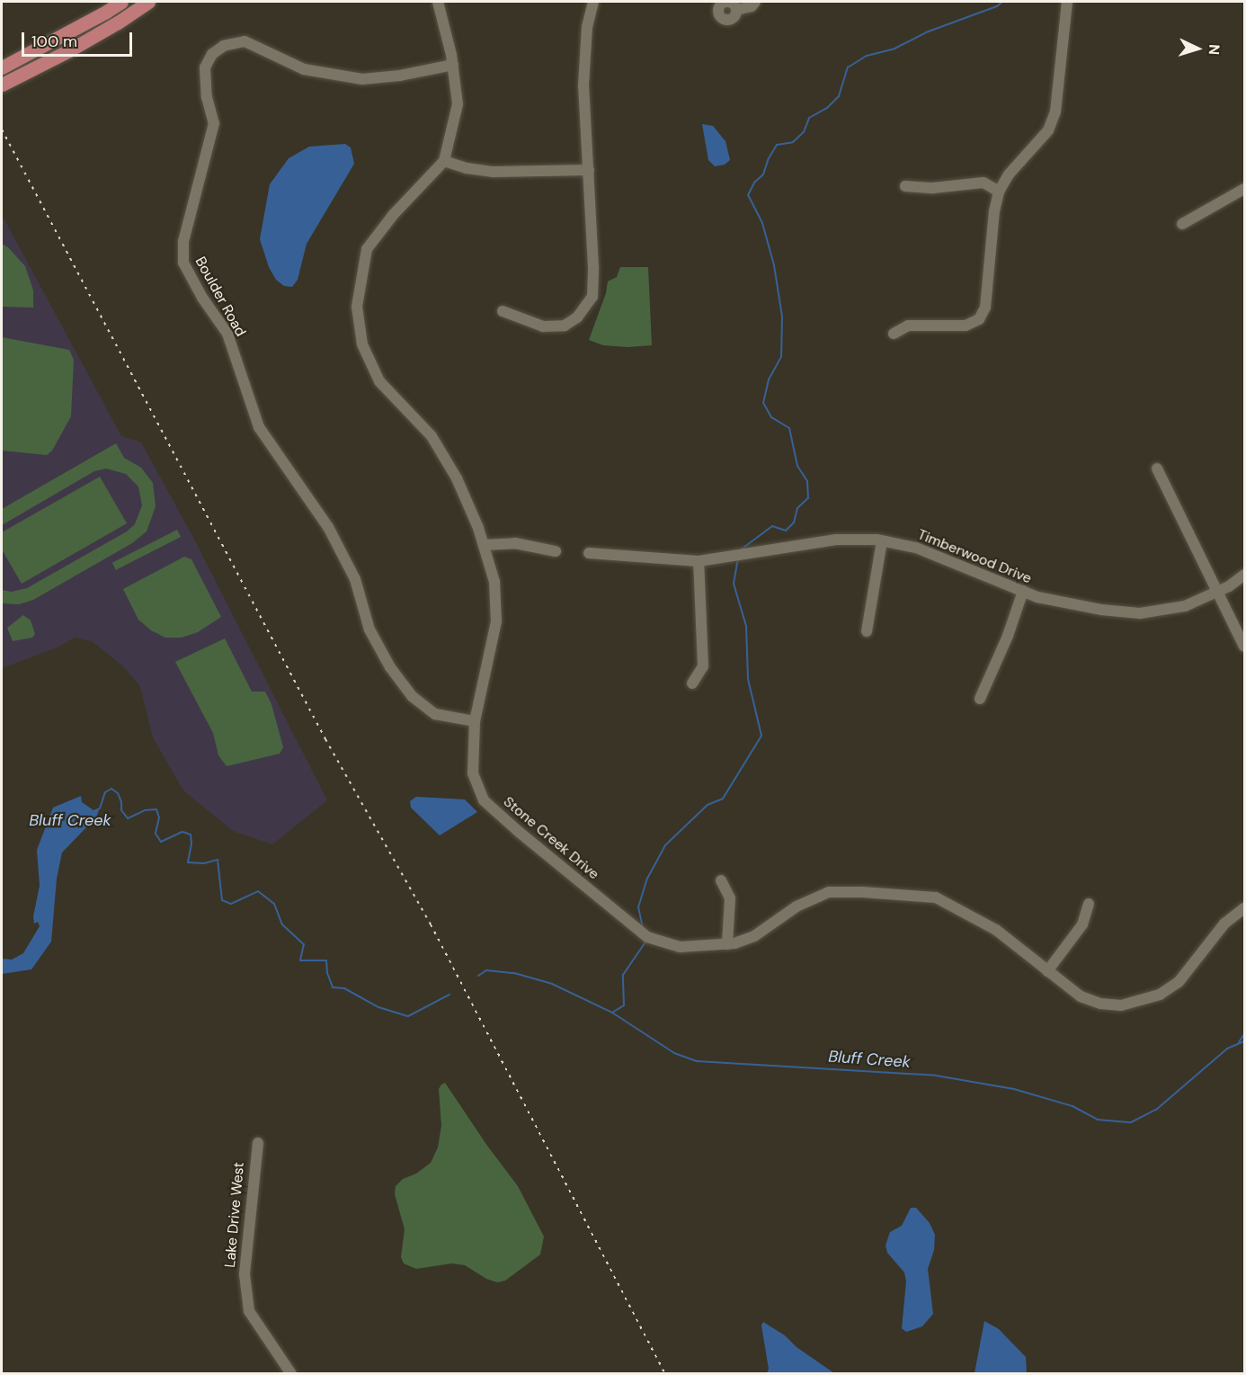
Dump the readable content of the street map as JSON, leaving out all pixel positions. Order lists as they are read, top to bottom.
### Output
{
  "streets": {
    "street": [
      "Boulder Road",
      "Timberwood Drive",
      "Stone Creek Drive",
      "Lake Drive West"
    ]
  },
  "crossings": [
    ["Boulder Road", "Stone Creek Drive"]
  ],
  "water": ["Bluff Creek"],
  "scale_bar": "100 m",
  "north": "right"
}
